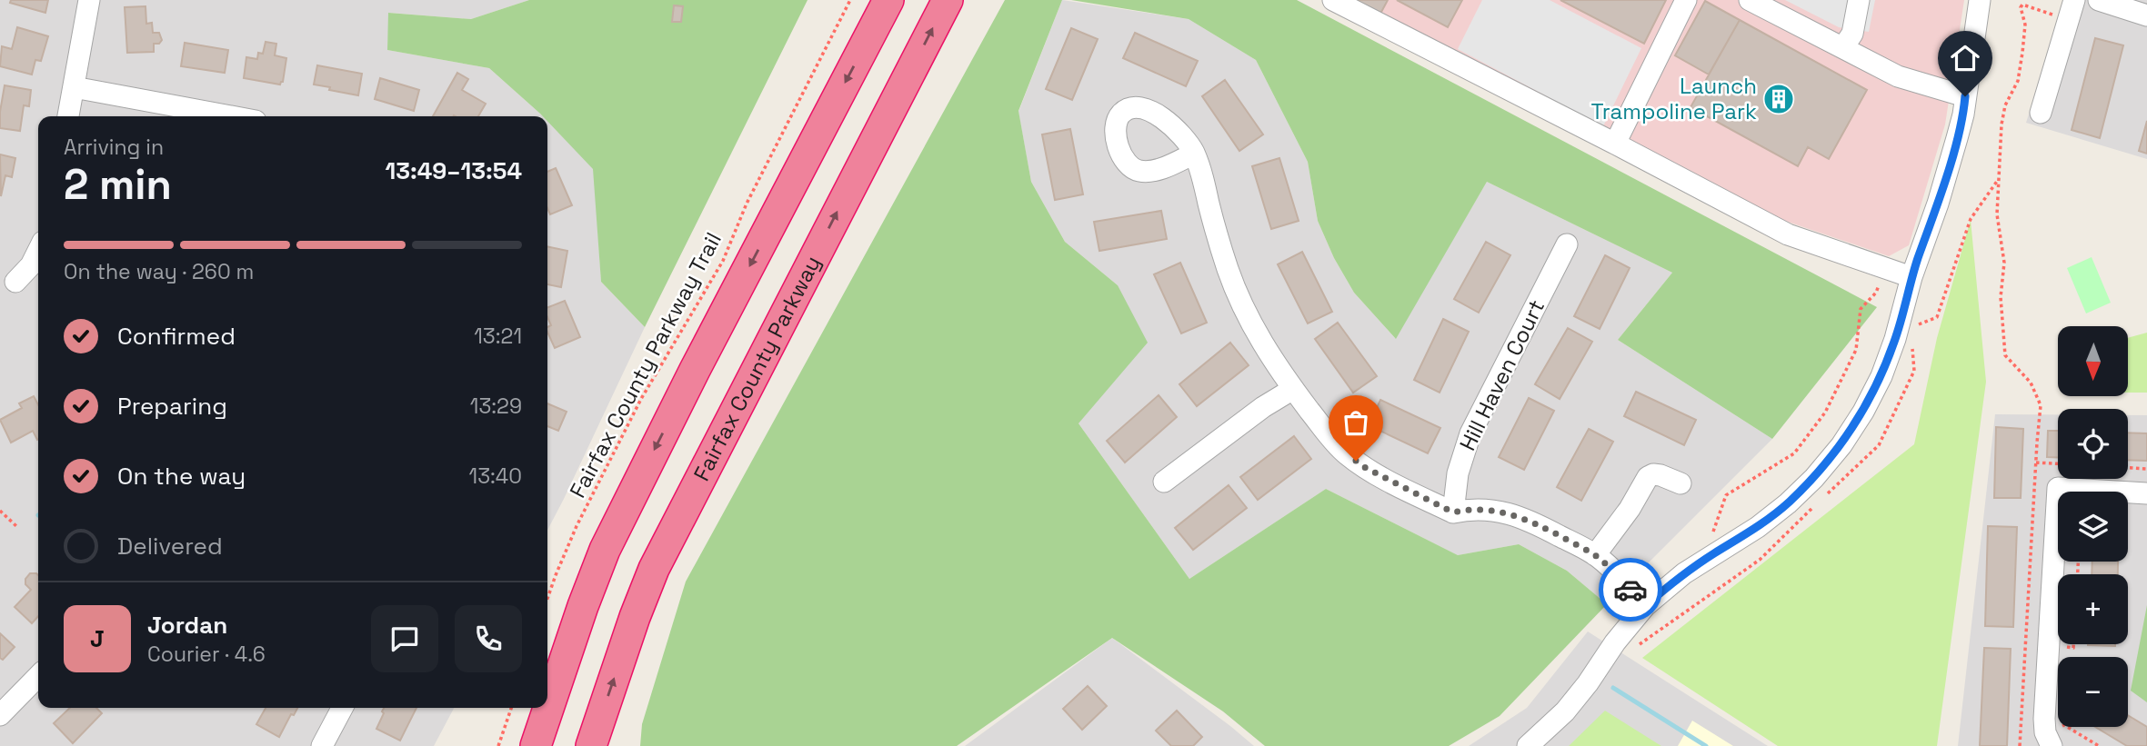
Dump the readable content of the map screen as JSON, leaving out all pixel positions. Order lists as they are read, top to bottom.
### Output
{
  "streets": {
    "highway": ["Fairfax County Parkway"],
    "street": ["Hill Haven Court"],
    "path": ["Fairfax County Parkway Trail"]
  },
  "places": {
    "building": ["Launch Trampoline Park"]
  },
  "north": "bottom",
  "page": {
    "heading": ["2 min", "Arriving in", "13:49–13:54"],
    "panel": ["Jordan", "Courier · 4.6"],
    "bar": "On the way · 260 m",
    "list": [
      ["Confirmed", "13:21"],
      ["Preparing", "13:29"],
      ["On the way", "13:40"],
      "Delivered"
    ],
    "map_buttons": ["+", "−"],
    "round": "J"
  }
}
